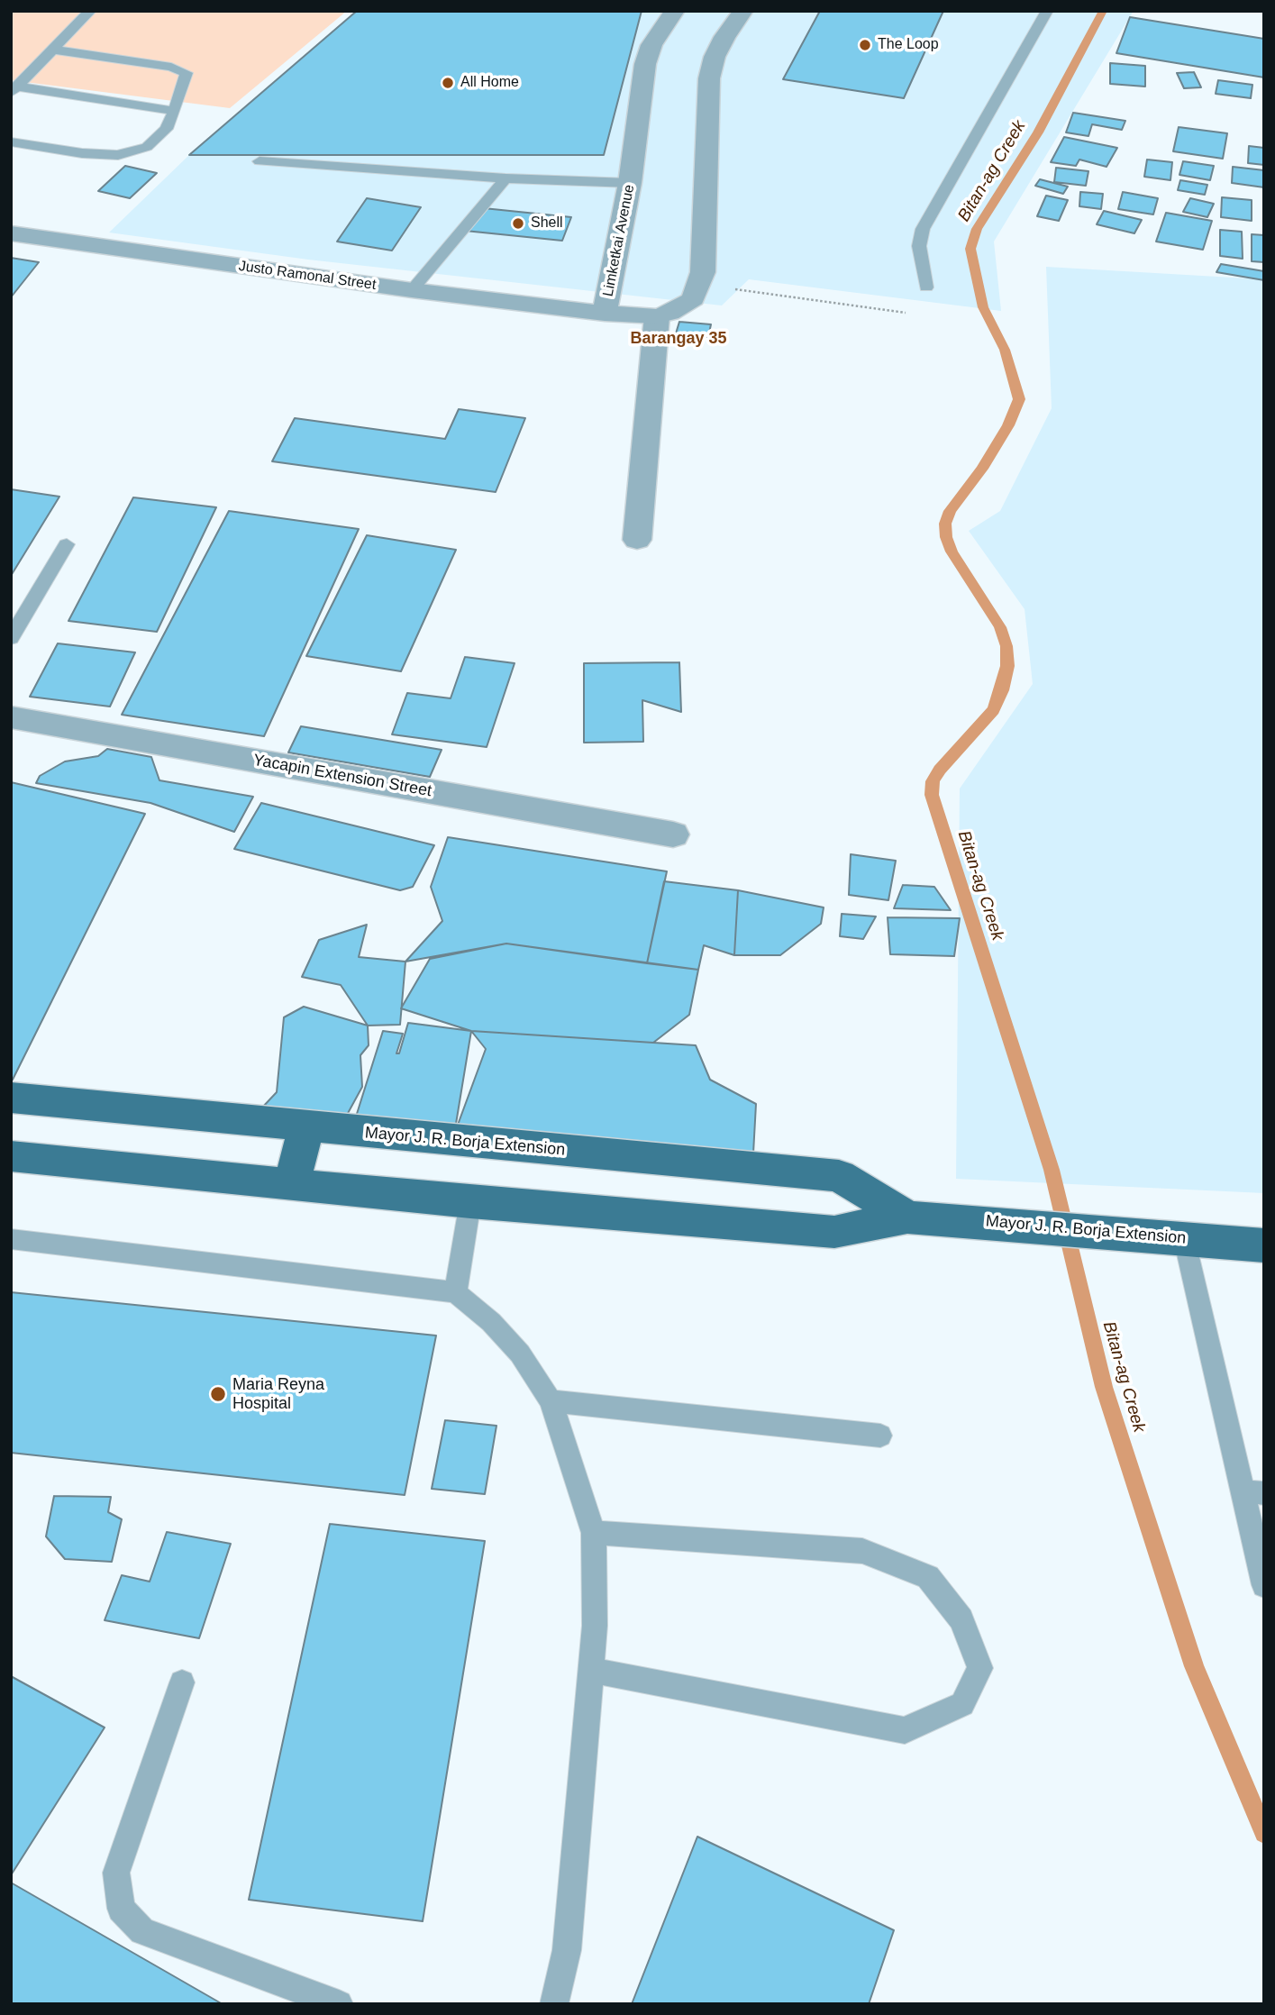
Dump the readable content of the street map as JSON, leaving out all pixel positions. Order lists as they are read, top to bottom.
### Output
{
  "streets": {
    "main road": ["Mayor J. R. Borja Extension"],
    "street": ["Limketkai Avenue", "Justo Ramonal Street", "Yacapin Extension Street"]
  },
  "crossings": [
    ["Limketkai Avenue", "Justo Ramonal Street"]
  ],
  "districts": ["Barangay 35"],
  "water": ["Bitan-ag Creek"],
  "places": [
    "The Loop",
    "All Home",
    "Shell",
    "Maria Reyna Hospital"
  ]
}
